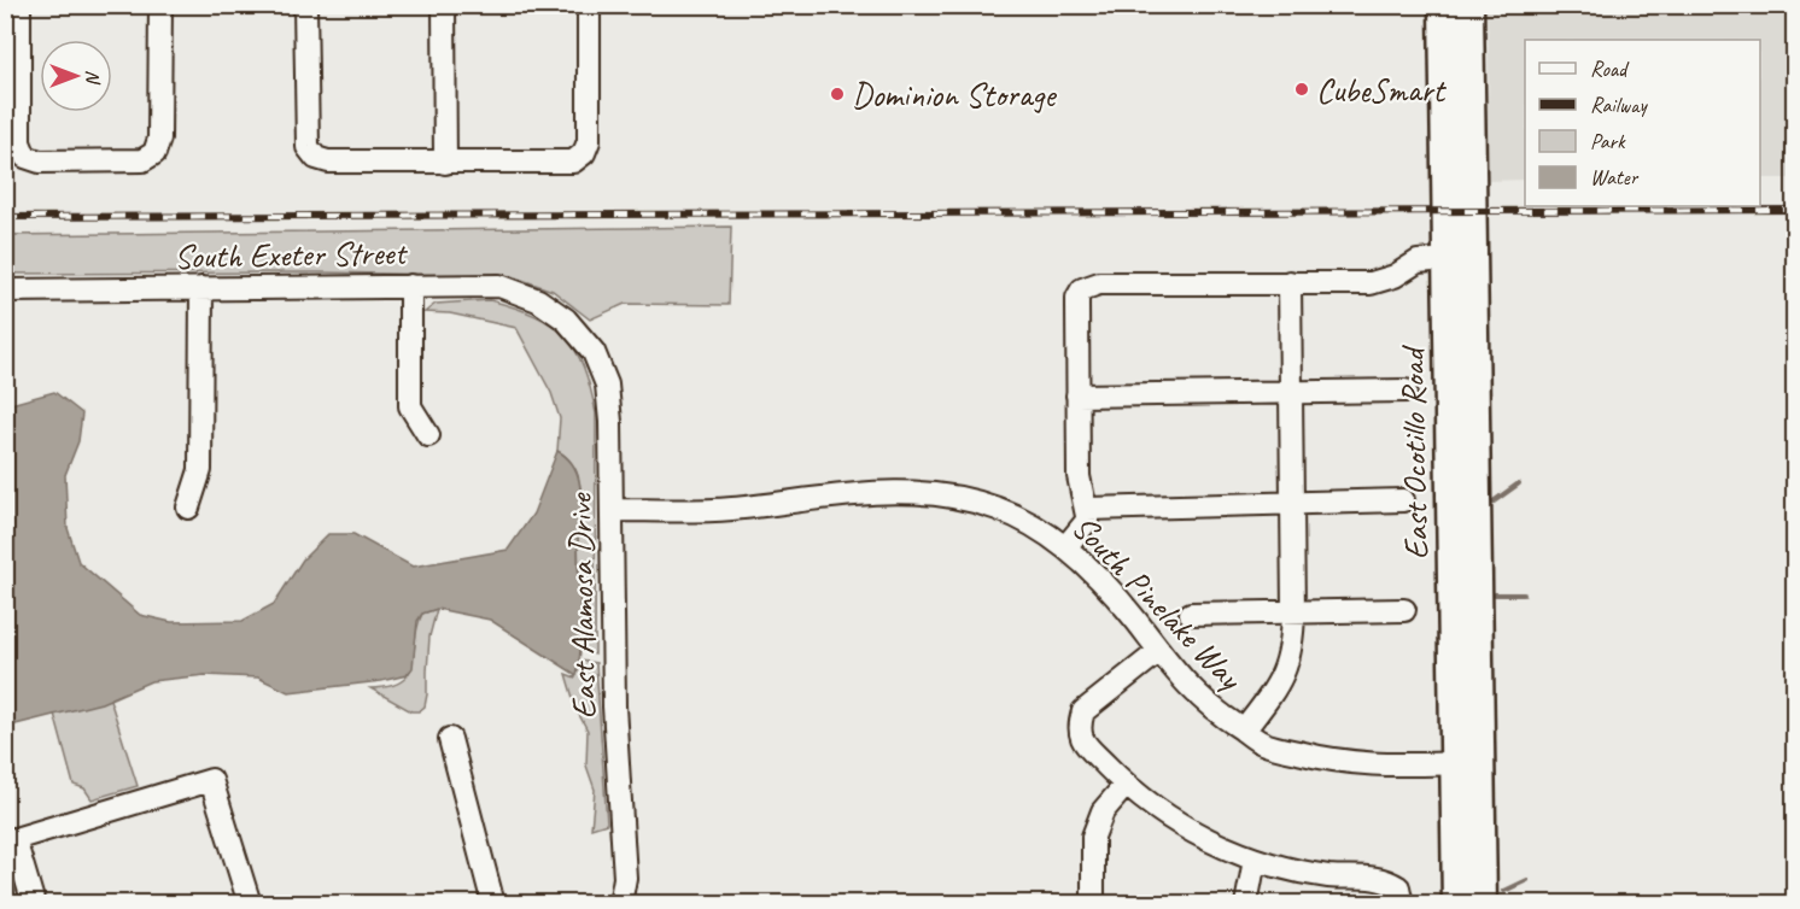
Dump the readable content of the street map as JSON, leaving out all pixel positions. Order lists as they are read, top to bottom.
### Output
{
  "streets": {
    "main road": ["East Ocotillo Road"],
    "street": ["South Exeter Street", "South Pinelake Way", "East Alamosa Drive"]
  },
  "crossings": [
    ["South Exeter Street", "East Alamosa Drive"],
    ["East Ocotillo Road", "South Pinelake Way"],
    ["South Pinelake Way", "East Alamosa Drive"]
  ],
  "places": ["CubeSmart", "Dominion Storage"],
  "legend": [
    "Road",
    "Railway",
    "Park",
    "Water"
  ],
  "north": "right"
}
